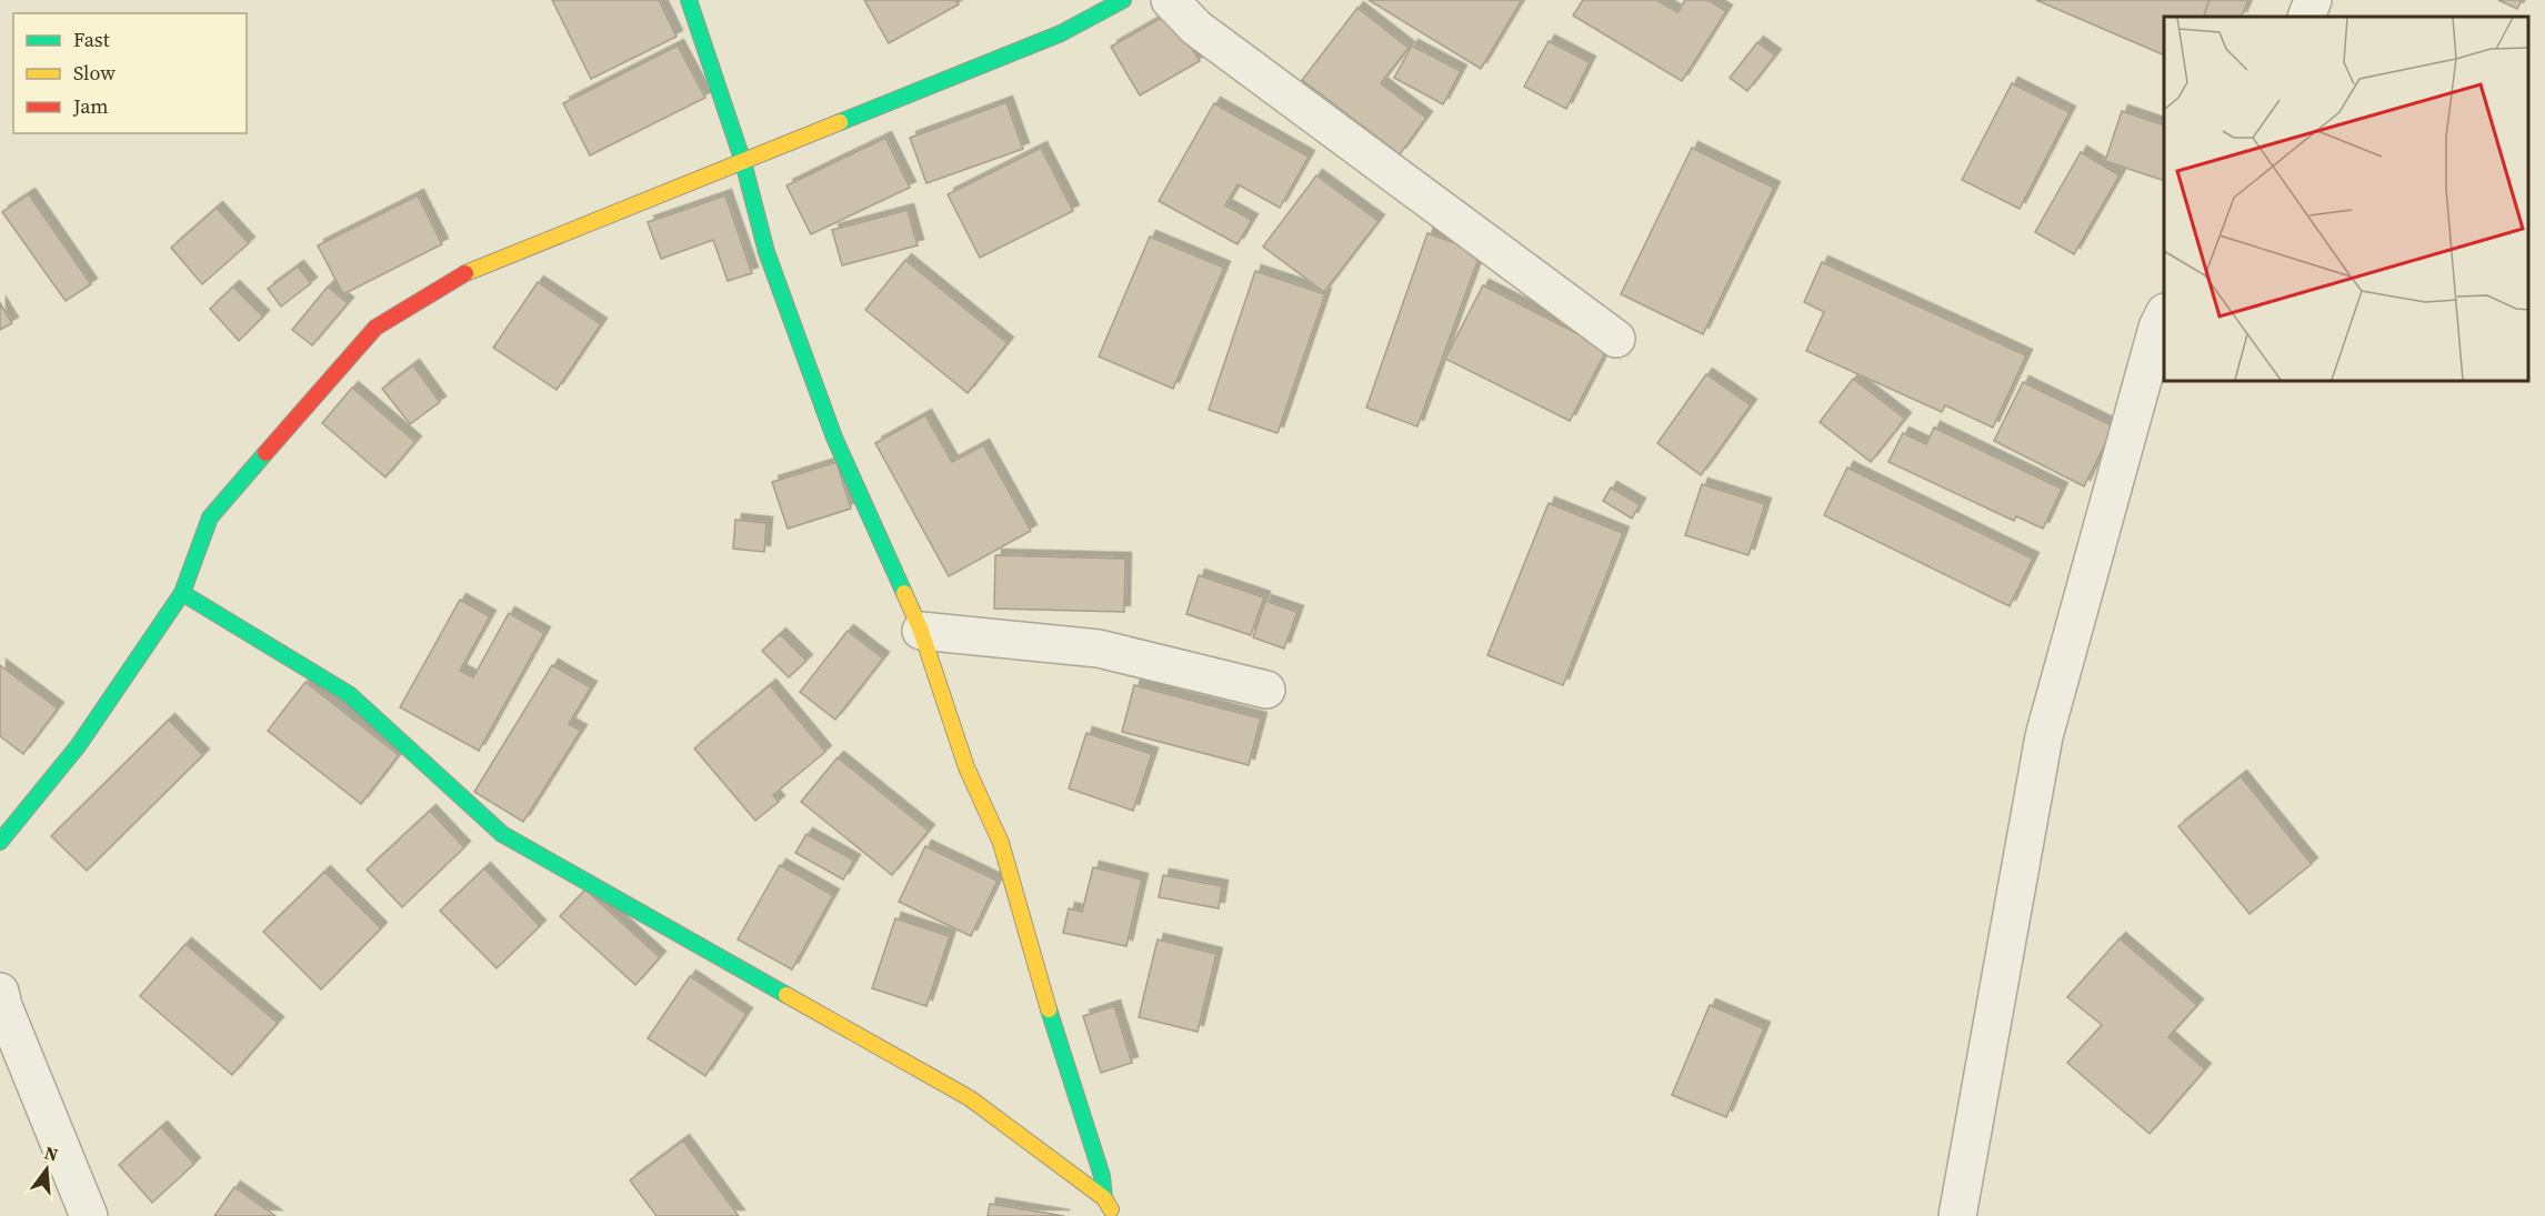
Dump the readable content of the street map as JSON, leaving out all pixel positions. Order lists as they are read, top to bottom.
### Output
{
  "legend": ["Fast", "Slow", "Jam"],
  "north": "top"
}
